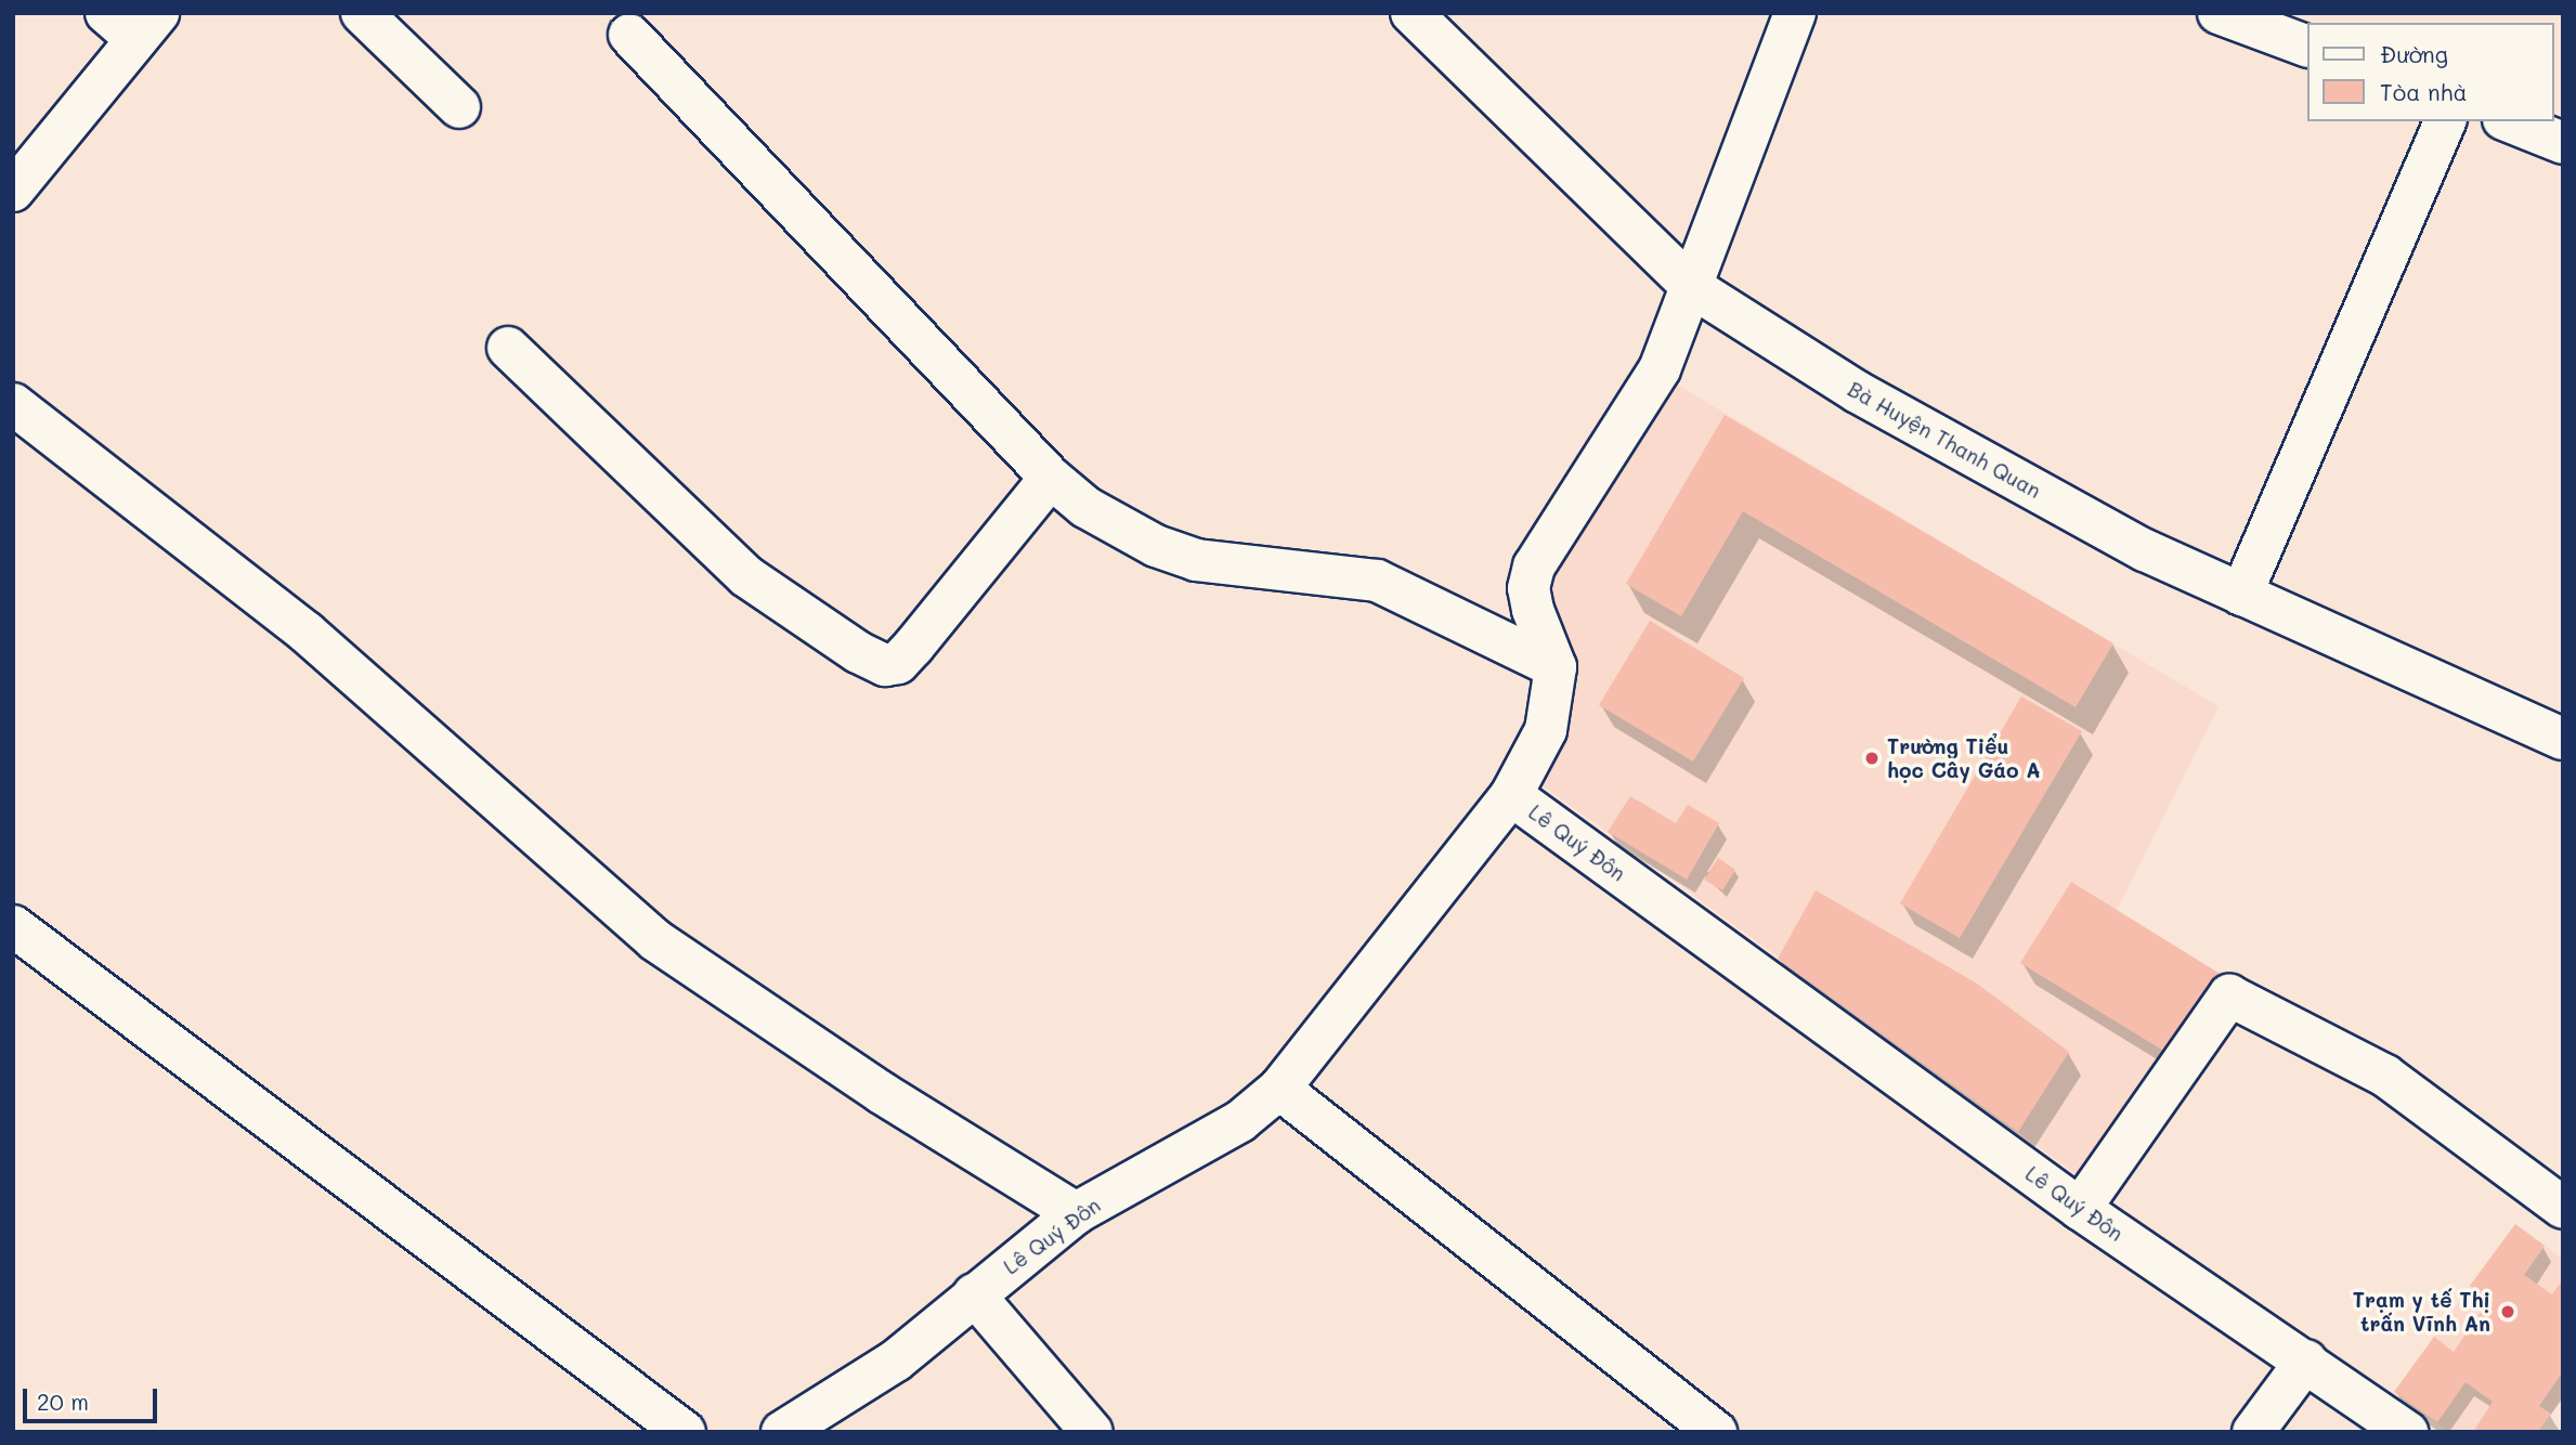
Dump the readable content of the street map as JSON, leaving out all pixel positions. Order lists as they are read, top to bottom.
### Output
{
  "streets": {
    "street": ["Bà Huyện Thanh Quan", "Lê Quý Đôn"]
  },
  "places": ["Trường Tiểu học Cây Gáo A", "Trạm y tế Thị trấn Vĩnh An"],
  "legend": ["Đường", "Tòa nhà"],
  "scale_bar": "20 m"
}
